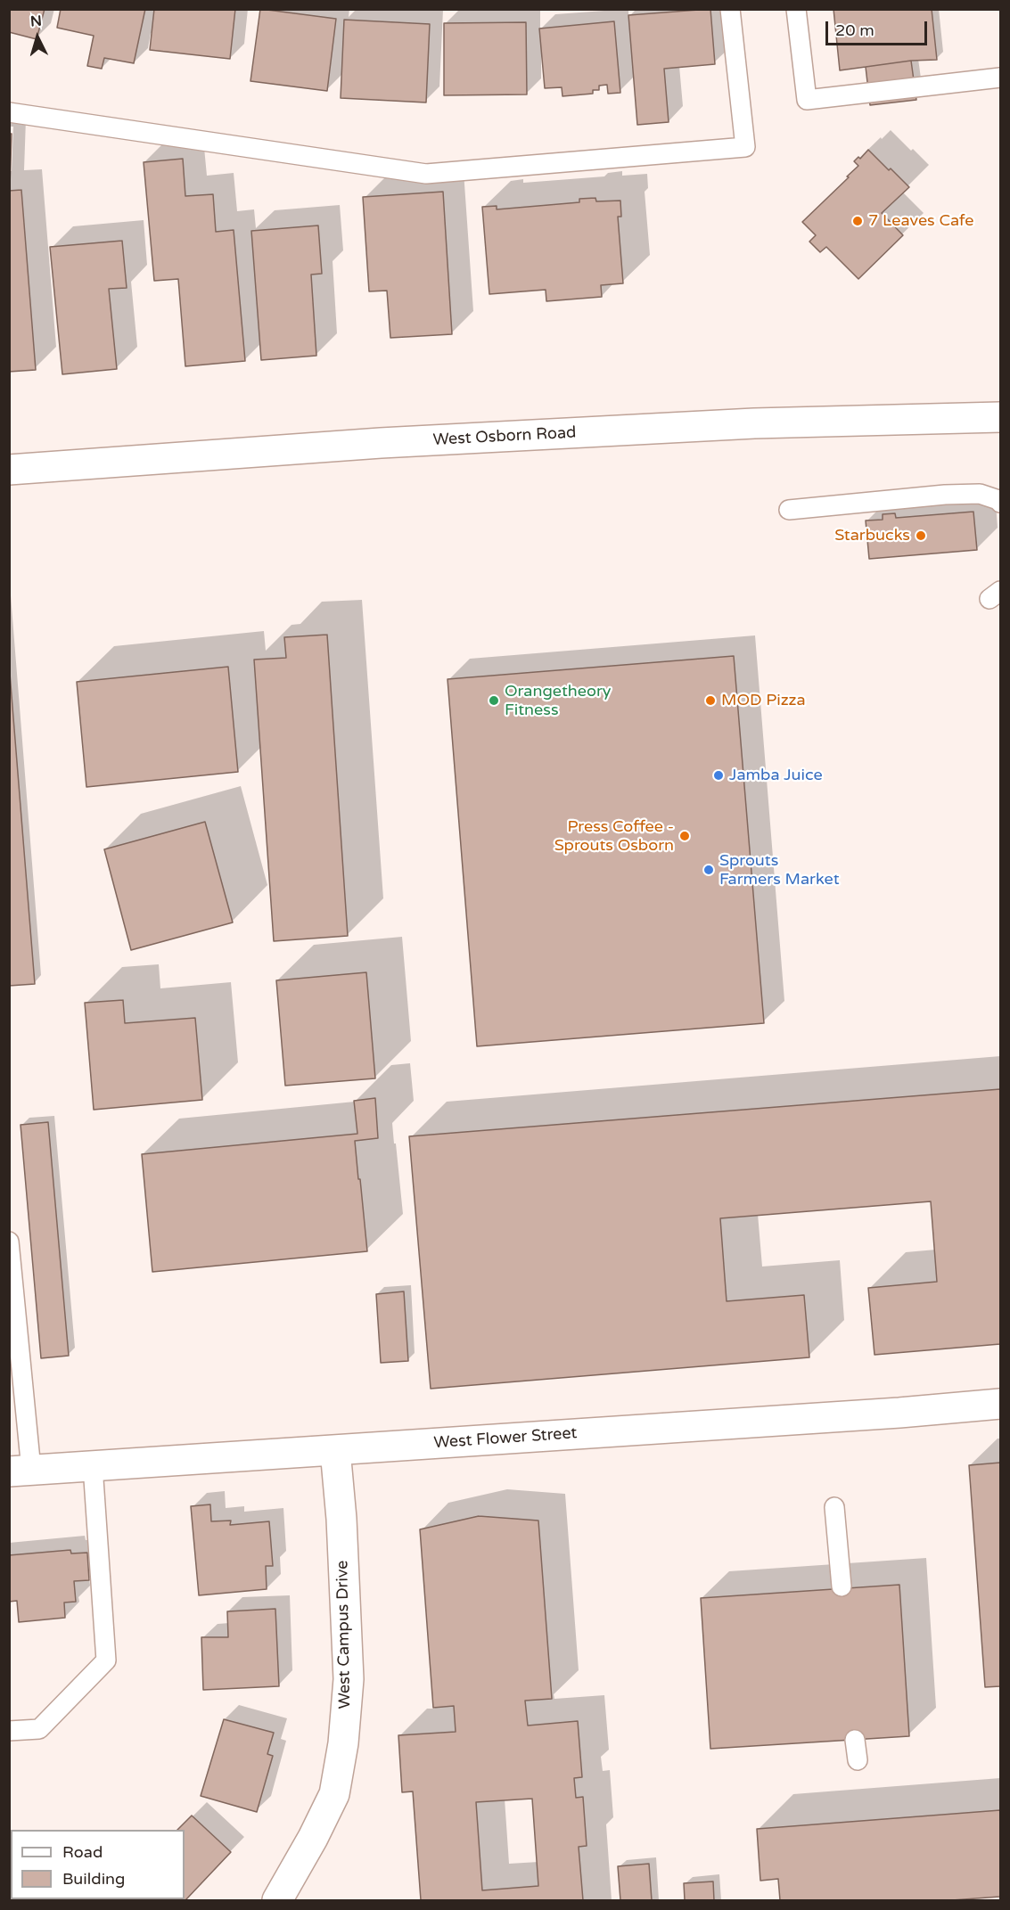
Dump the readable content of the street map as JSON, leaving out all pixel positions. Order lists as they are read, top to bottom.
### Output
{
  "streets": {
    "street": ["West Osborn Road", "West Flower Street", "West Campus Drive"]
  },
  "crossings": [
    ["West Flower Street", "West Campus Drive"]
  ],
  "places": [
    "7 Leaves Cafe",
    "Starbucks",
    "Orangetheory Fitness",
    "MOD Pizza",
    "Jamba Juice",
    "Press Coffee - Sprouts Osborn",
    "Sprouts Farmers Market"
  ],
  "legend": ["Road", "Building"],
  "scale_bar": "20 m",
  "north": "top"
}
